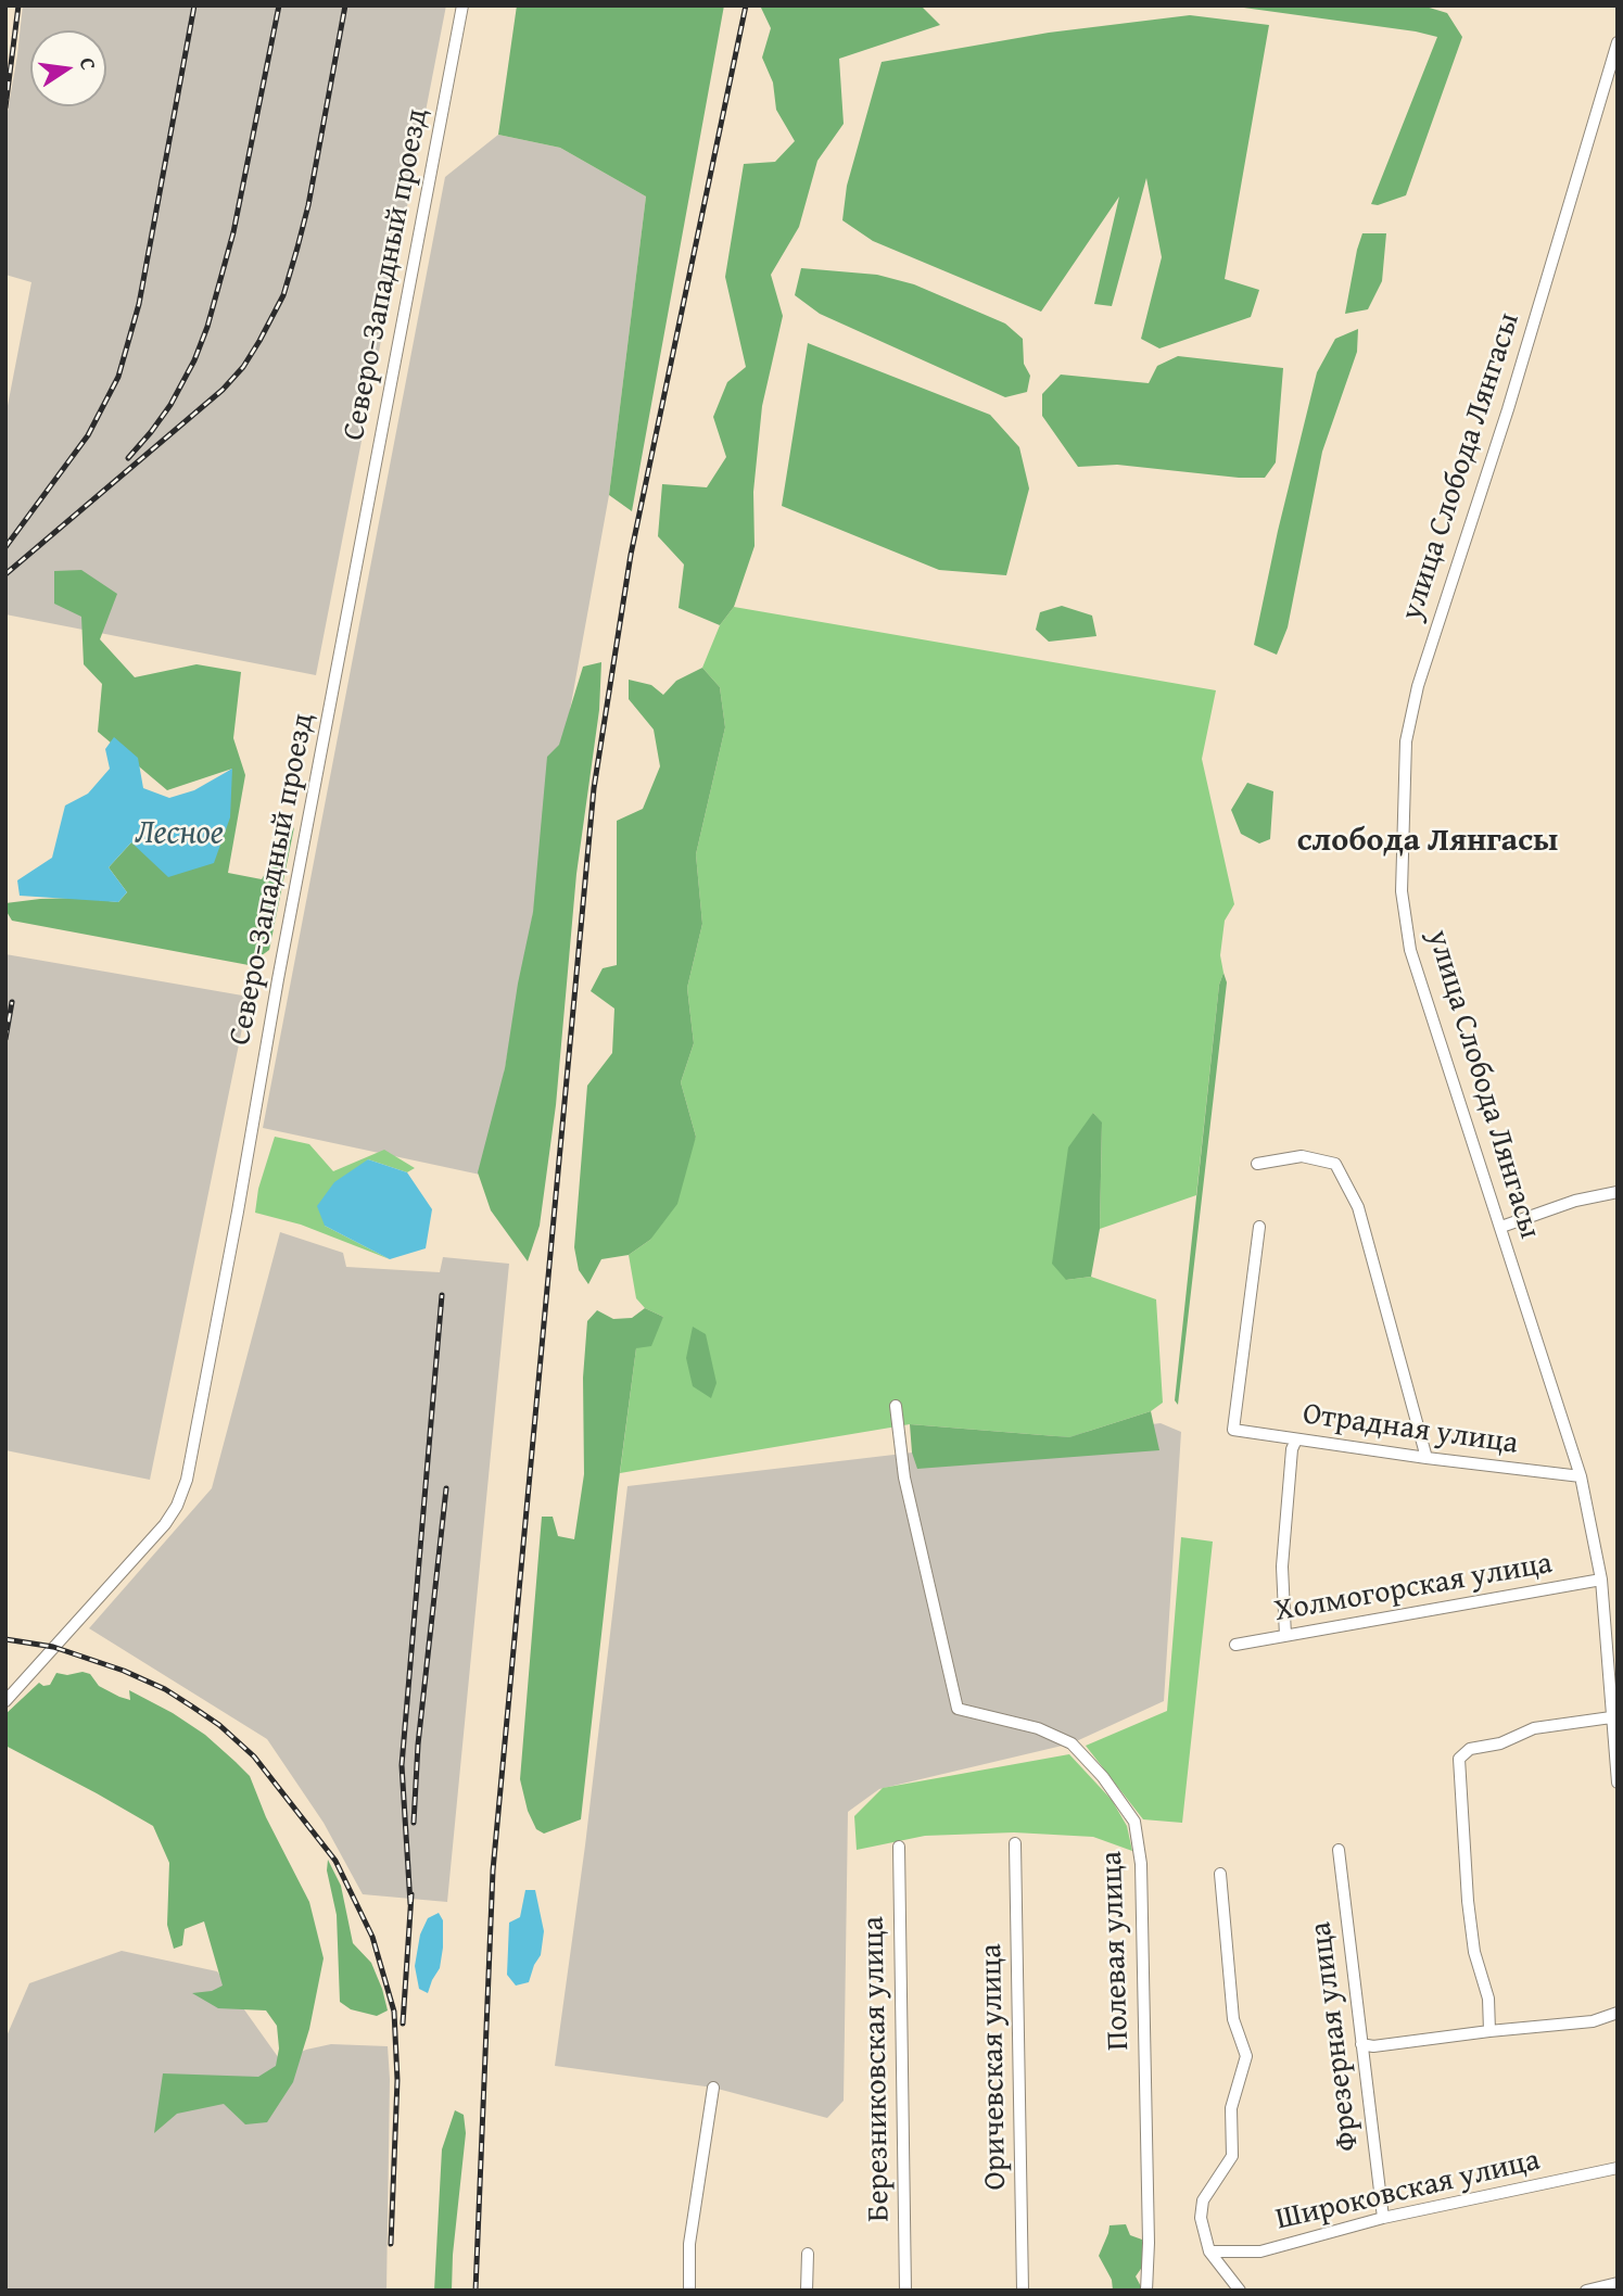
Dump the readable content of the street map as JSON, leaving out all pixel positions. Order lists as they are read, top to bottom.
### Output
{
  "streets": {
    "street": [
      "Северо-Западный проезд",
      "улица Слобода Лянгасы",
      "Отрадная улица",
      "Холмогорская улица",
      "Полевая улица",
      "Фрезерная улица",
      "Оричевская улица",
      "Березниковская улица",
      "Широковская улица"
    ]
  },
  "crossings": [
    ["улица Слобода Лянгасы", "Отрадная улица"],
    ["улица Слобода Лянгасы", "Холмогорская улица"],
    ["Фрезерная улица", "Широковская улица"]
  ],
  "districts": ["слобода Лянгасы"],
  "water": ["Лесное"],
  "north": "right"
}
